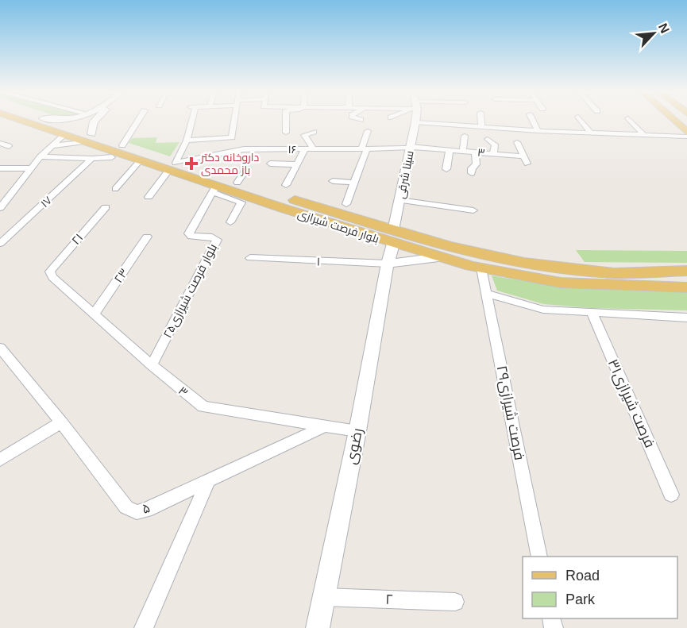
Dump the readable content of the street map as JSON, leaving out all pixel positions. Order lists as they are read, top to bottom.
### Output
{
  "streets": {
    "main road": ["بلوار فرصت شیرازی"],
    "street": [
      "۱۶",
      "۳",
      "سینا شرقی",
      "۱۷",
      "۲۱",
      "۱",
      "۲۳",
      "بلوار فرصت شیرازی۲۵",
      "فرصت شیرازی۳۱",
      "فرصت شیرازی۲۹",
      "رضوی",
      "۵",
      "۲"
    ]
  },
  "crossings": [
    ["۱۶", "۳"],
    ["۱۶", "سینا شرقی"],
    ["۱۶", "بلوار فرصت شیرازی"],
    ["۳", "سینا شرقی"],
    ["۳", "۲۱"],
    ["۳", "۲۳"],
    ["۳", "بلوار فرصت شیرازی۲۵"],
    ["۳", "رضوی"],
    ["۳", "۵"],
    ["سینا شرقی", "بلوار فرصت شیرازی"],
    ["سینا شرقی", "۱"],
    ["سینا شرقی", "رضوی"],
    ["بلوار فرصت شیرازی", "بلوار فرصت شیرازی۲۵"],
    ["بلوار فرصت شیرازی", "فرصت شیرازی۲۹"],
    ["۱", "رضوی"],
    ["رضوی", "۲"]
  ],
  "places": {
    "health": ["داروخانه دکتر باز محمدی"]
  },
  "legend": ["Road", "Park"],
  "north": "top right"
}
